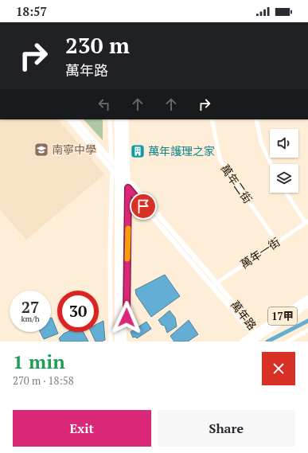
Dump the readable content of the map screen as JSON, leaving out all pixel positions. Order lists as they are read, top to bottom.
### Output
{
  "streets": {
    "main road": ["17甲"],
    "street": ["萬年二街", "萬年一街", "萬年路"]
  },
  "crossings": [
    ["萬年二街", "萬年一街"],
    ["萬年一街", "萬年路"],
    ["萬年路", "17甲"]
  ],
  "places": {
    "school or university": ["南寧中學"],
    "building": ["萬年護理之家"]
  },
  "page": {
    "status": "18:57",
    "turn": ["230 m", "萬年路"],
    "speed": "27 km/h",
    "limit": "30",
    "heading": ["1 min", "270 m · 18:58"],
    "buttons": ["Exit", "Share"]
  }
}
